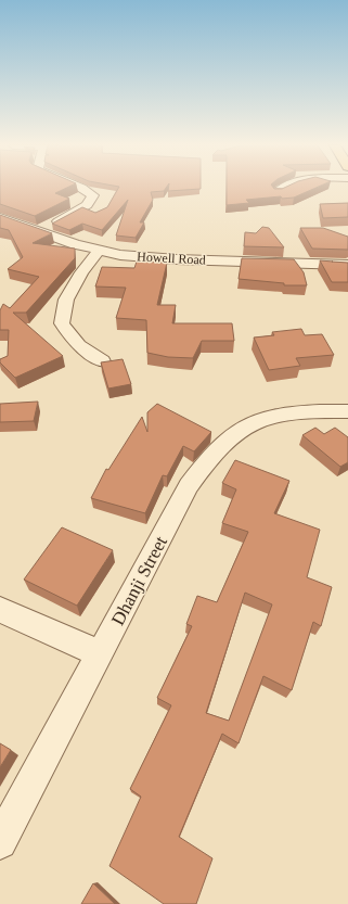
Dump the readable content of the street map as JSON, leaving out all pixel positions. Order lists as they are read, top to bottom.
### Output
{
  "streets": {
    "street": ["Howell Road", "Dhanji Street"]
  }
}
